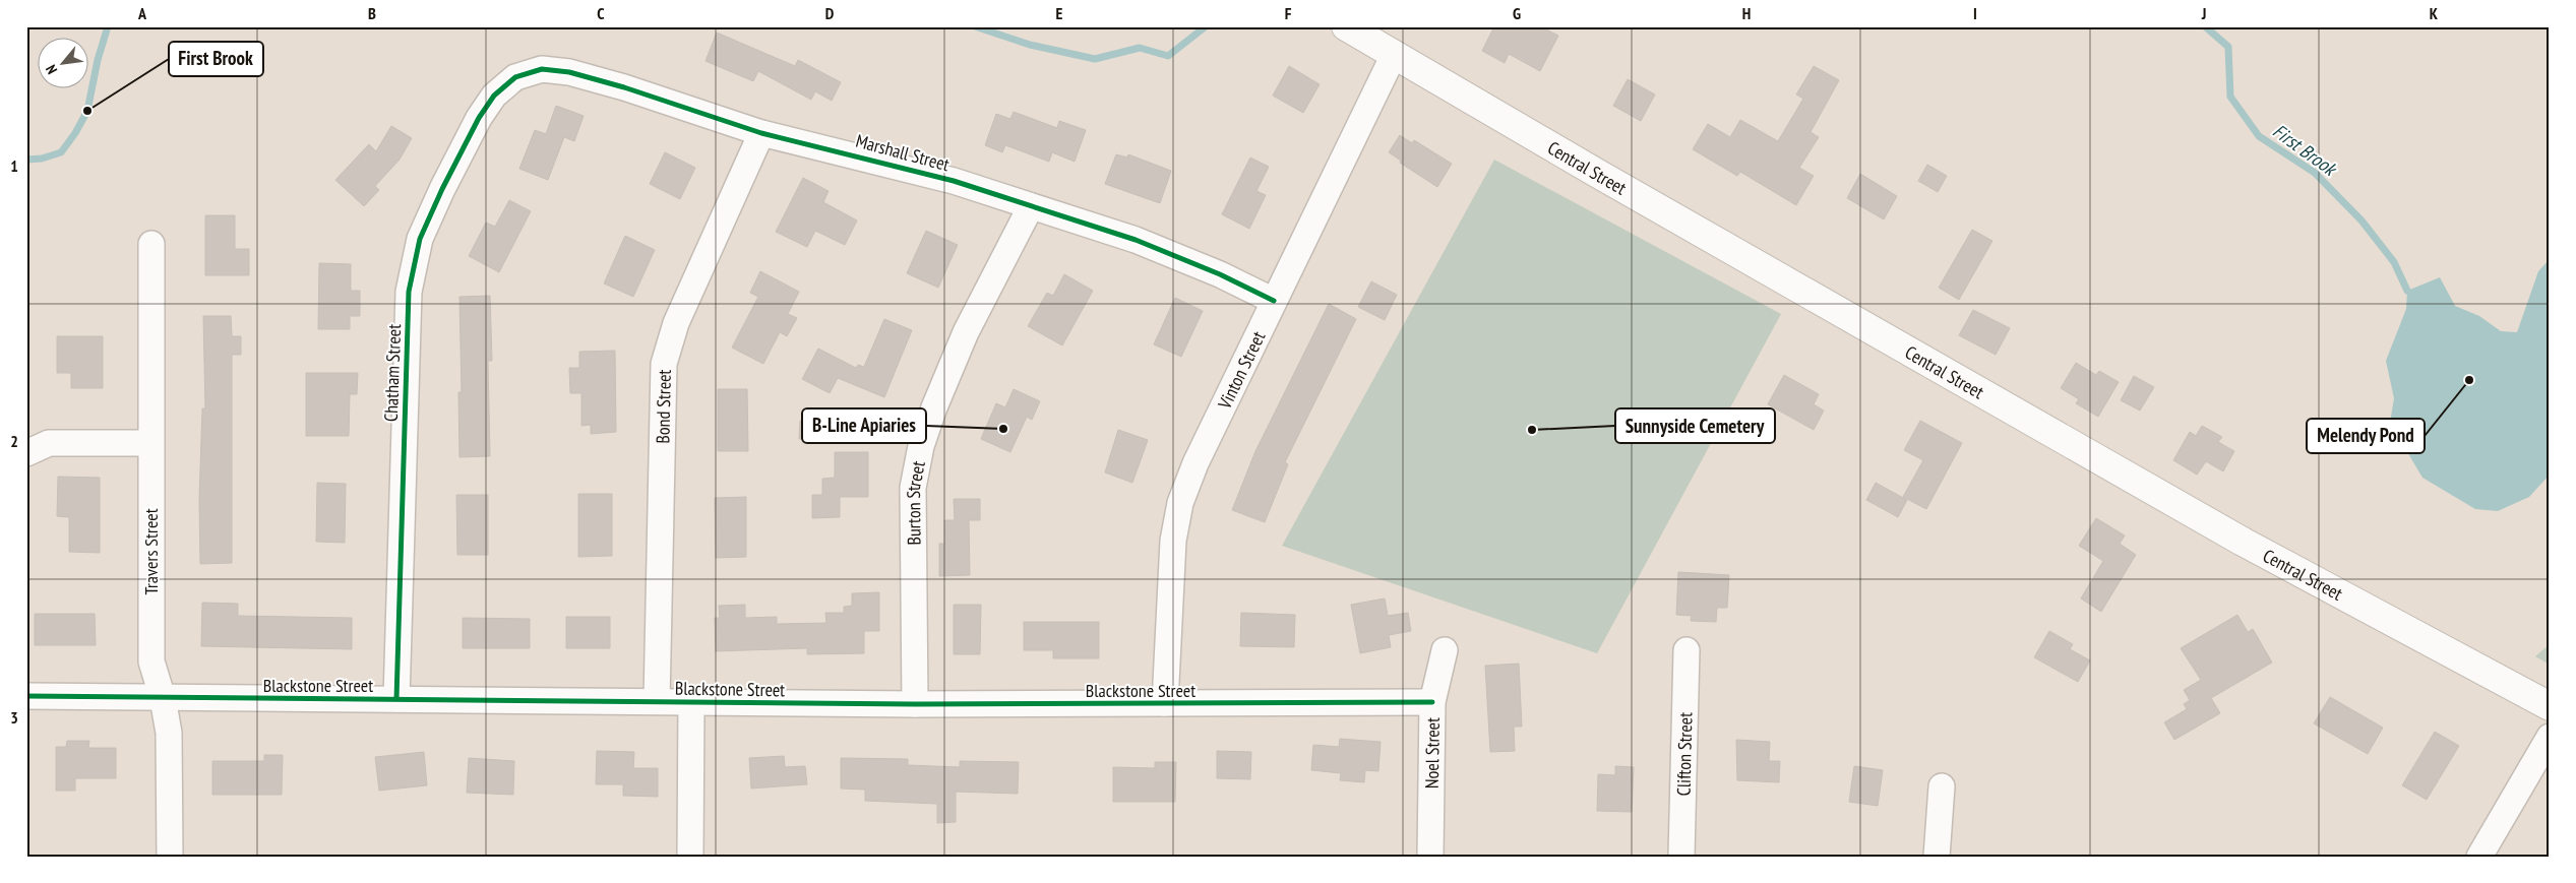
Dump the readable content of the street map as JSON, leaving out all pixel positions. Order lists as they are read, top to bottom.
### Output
{
  "streets": {
    "street": [
      "Marshall Street",
      "Central Street",
      "Vinton Street",
      "Chatham Street",
      "Bond Street",
      "Burton Street",
      "Travers Street",
      "Blackstone Street",
      "Noel Street",
      "Clifton Street"
    ]
  },
  "crossings": [
    ["Marshall Street", "Vinton Street"],
    ["Marshall Street", "Chatham Street"],
    ["Marshall Street", "Bond Street"],
    ["Marshall Street", "Burton Street"],
    ["Central Street", "Vinton Street"],
    ["Vinton Street", "Blackstone Street"],
    ["Chatham Street", "Blackstone Street"],
    ["Bond Street", "Blackstone Street"],
    ["Burton Street", "Blackstone Street"],
    ["Travers Street", "Blackstone Street"],
    ["Blackstone Street", "Noel Street"]
  ],
  "water": ["First Brook"],
  "places": [
    "First Brook",
    "Melendy Pond",
    "B-Line Apiaries",
    "Sunnyside Cemetery"
  ],
  "north": "bottom left",
  "grid": {
    "columns": [
      "A",
      "B",
      "C",
      "D",
      "E",
      "F",
      "G",
      "H",
      "I",
      "J",
      "K"
    ],
    "rows": ["1", "2", "3"]
  }
}
